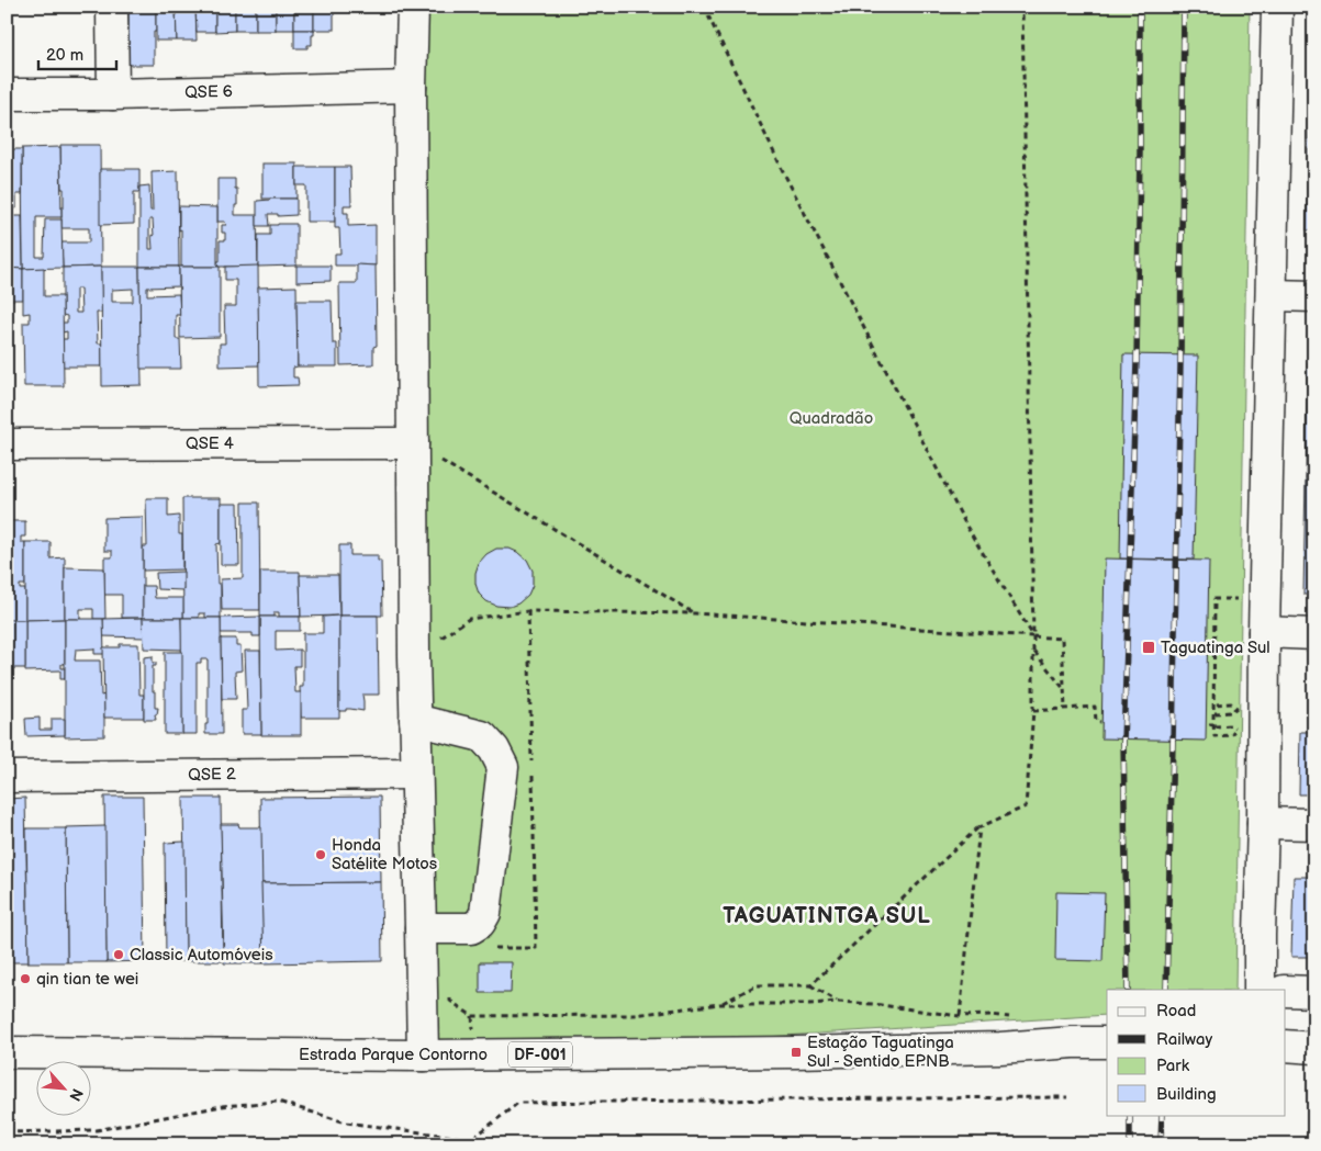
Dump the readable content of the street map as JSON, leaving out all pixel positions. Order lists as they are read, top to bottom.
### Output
{
  "streets": {
    "main road": [
      "QSE 6",
      "QSE 4",
      "QSE 2",
      "Estrada Parque Contorno",
      "DF-001"
    ]
  },
  "districts": ["TAGUATINTGA SUL"],
  "parks": ["Quadradão"],
  "places": {
    "transit": ["Taguatinga Sul", "Estação Taguatinga Sul - Sentido EPNB"],
    "other": ["Honda Satélite Motos", "Classic Automóveis", "qin tian te wei"]
  },
  "legend": [
    "Road",
    "Railway",
    "Park",
    "Building"
  ],
  "scale_bar": "20 m",
  "north": "bottom right"
}
